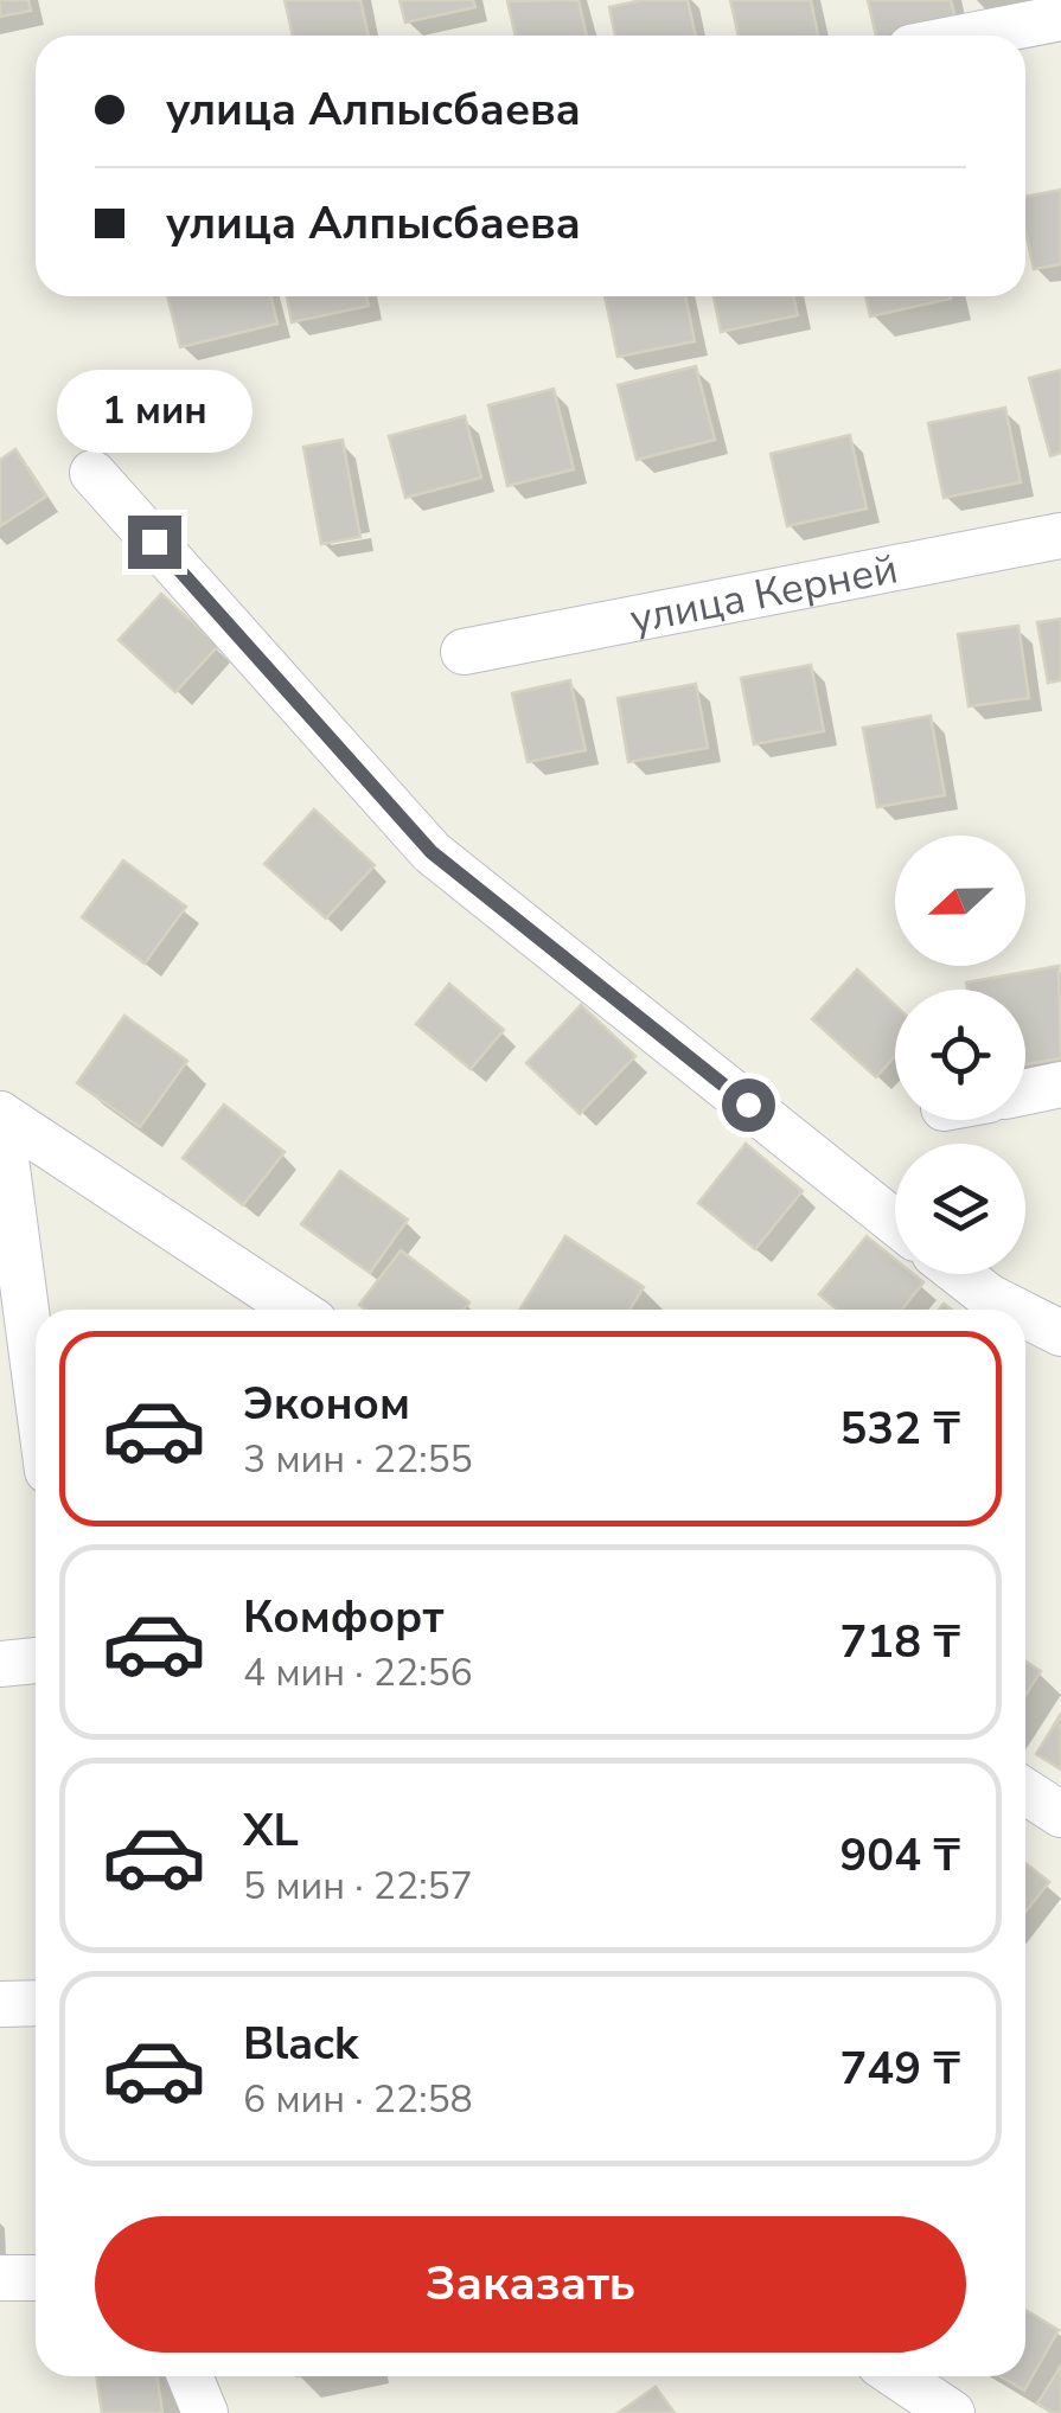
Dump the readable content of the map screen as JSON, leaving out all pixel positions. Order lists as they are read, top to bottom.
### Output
{
  "streets": {
    "street": ["улица Керней"]
  },
  "north": "left",
  "page": {
    "banner": ["улица Алпысбаева", "улица Алпысбаева"],
    "bubble": "1 мин",
    "list": [
      {
        "name": "Эконом",
        "note": "3 мин · 22:55",
        "value": "532 ₸"
      },
      {
        "name": "Комфорт",
        "note": "4 мин · 22:56",
        "value": "718 ₸"
      },
      {
        "name": "XL",
        "note": "5 мин · 22:57",
        "value": "904 ₸"
      },
      {
        "name": "Black",
        "note": "6 мин · 22:58",
        "value": "749 ₸"
      }
    ],
    "buttons": "Заказать"
  }
}
